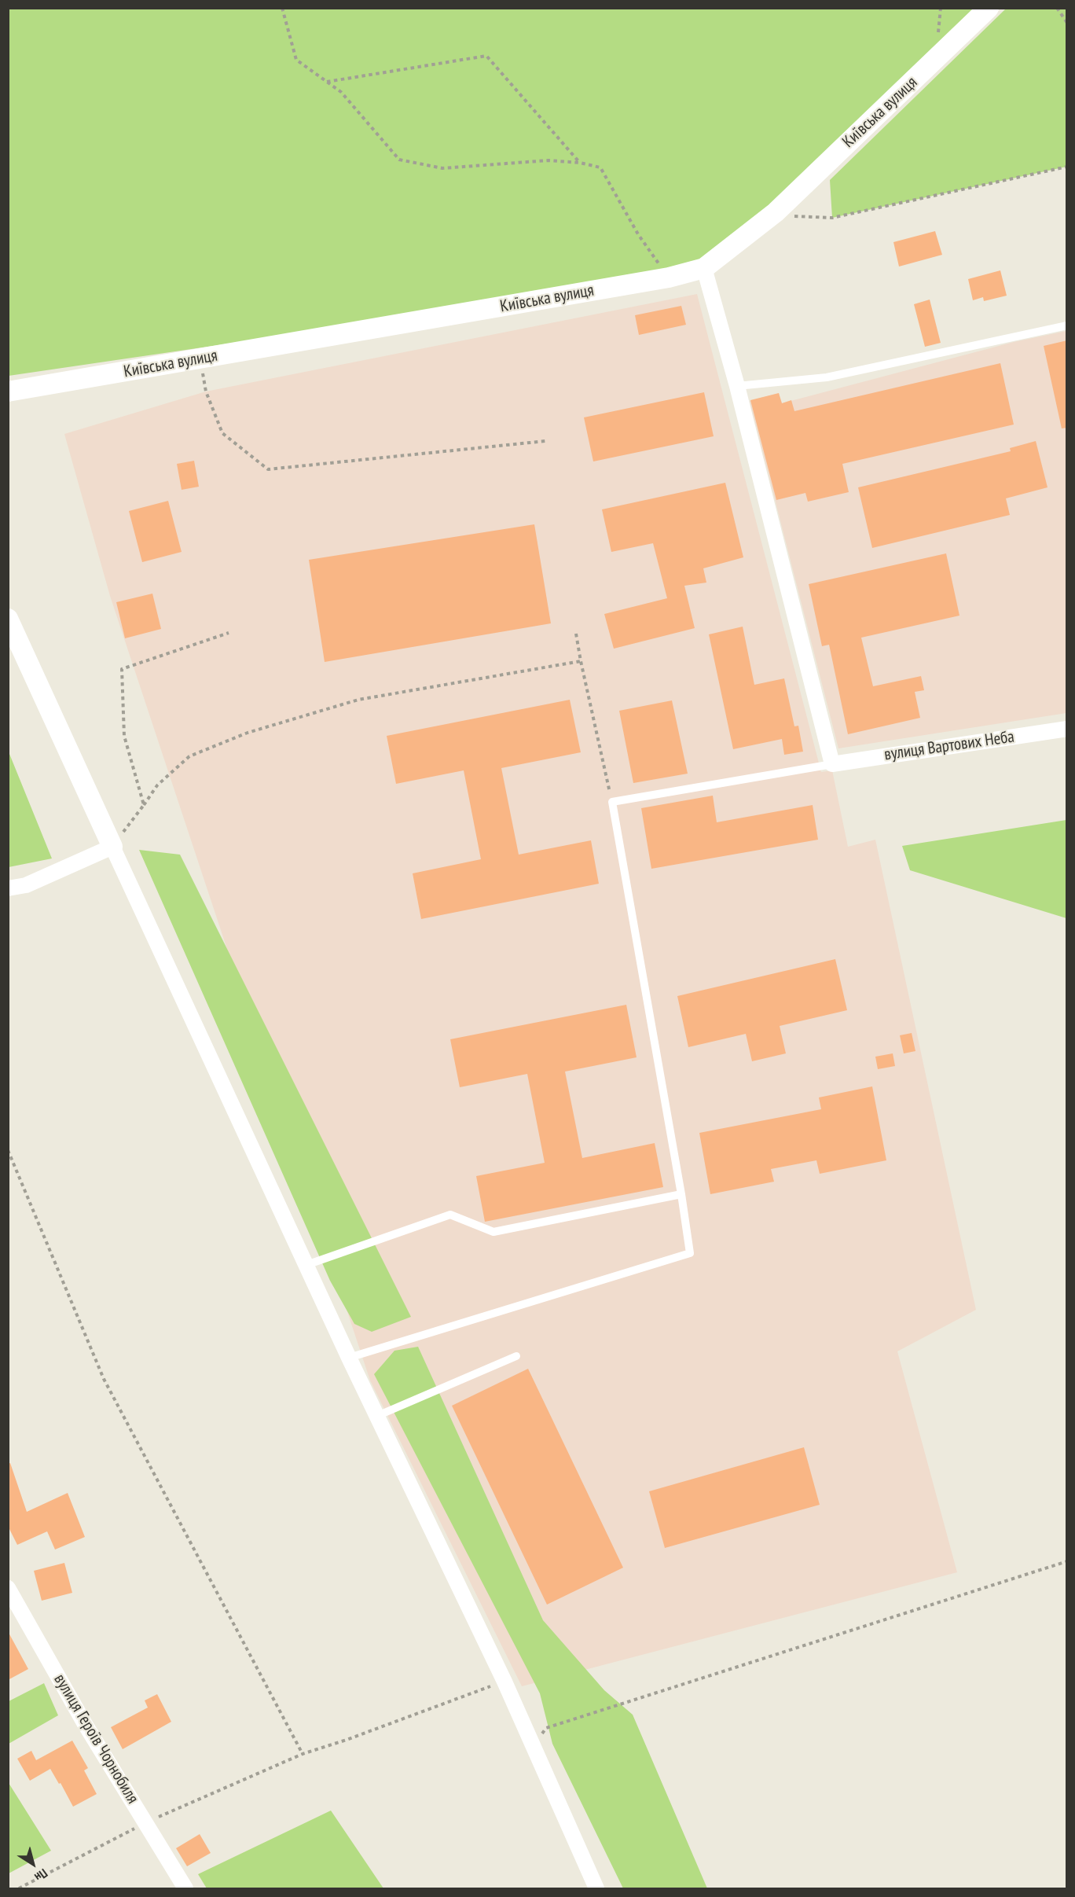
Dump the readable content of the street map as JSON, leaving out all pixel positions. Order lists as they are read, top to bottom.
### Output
{
  "streets": {
    "street": ["Київська вулиця", "вулиця Вартових Неба", "вулиця Героїв Чорнобиля"]
  },
  "north": "bottom right"
}
